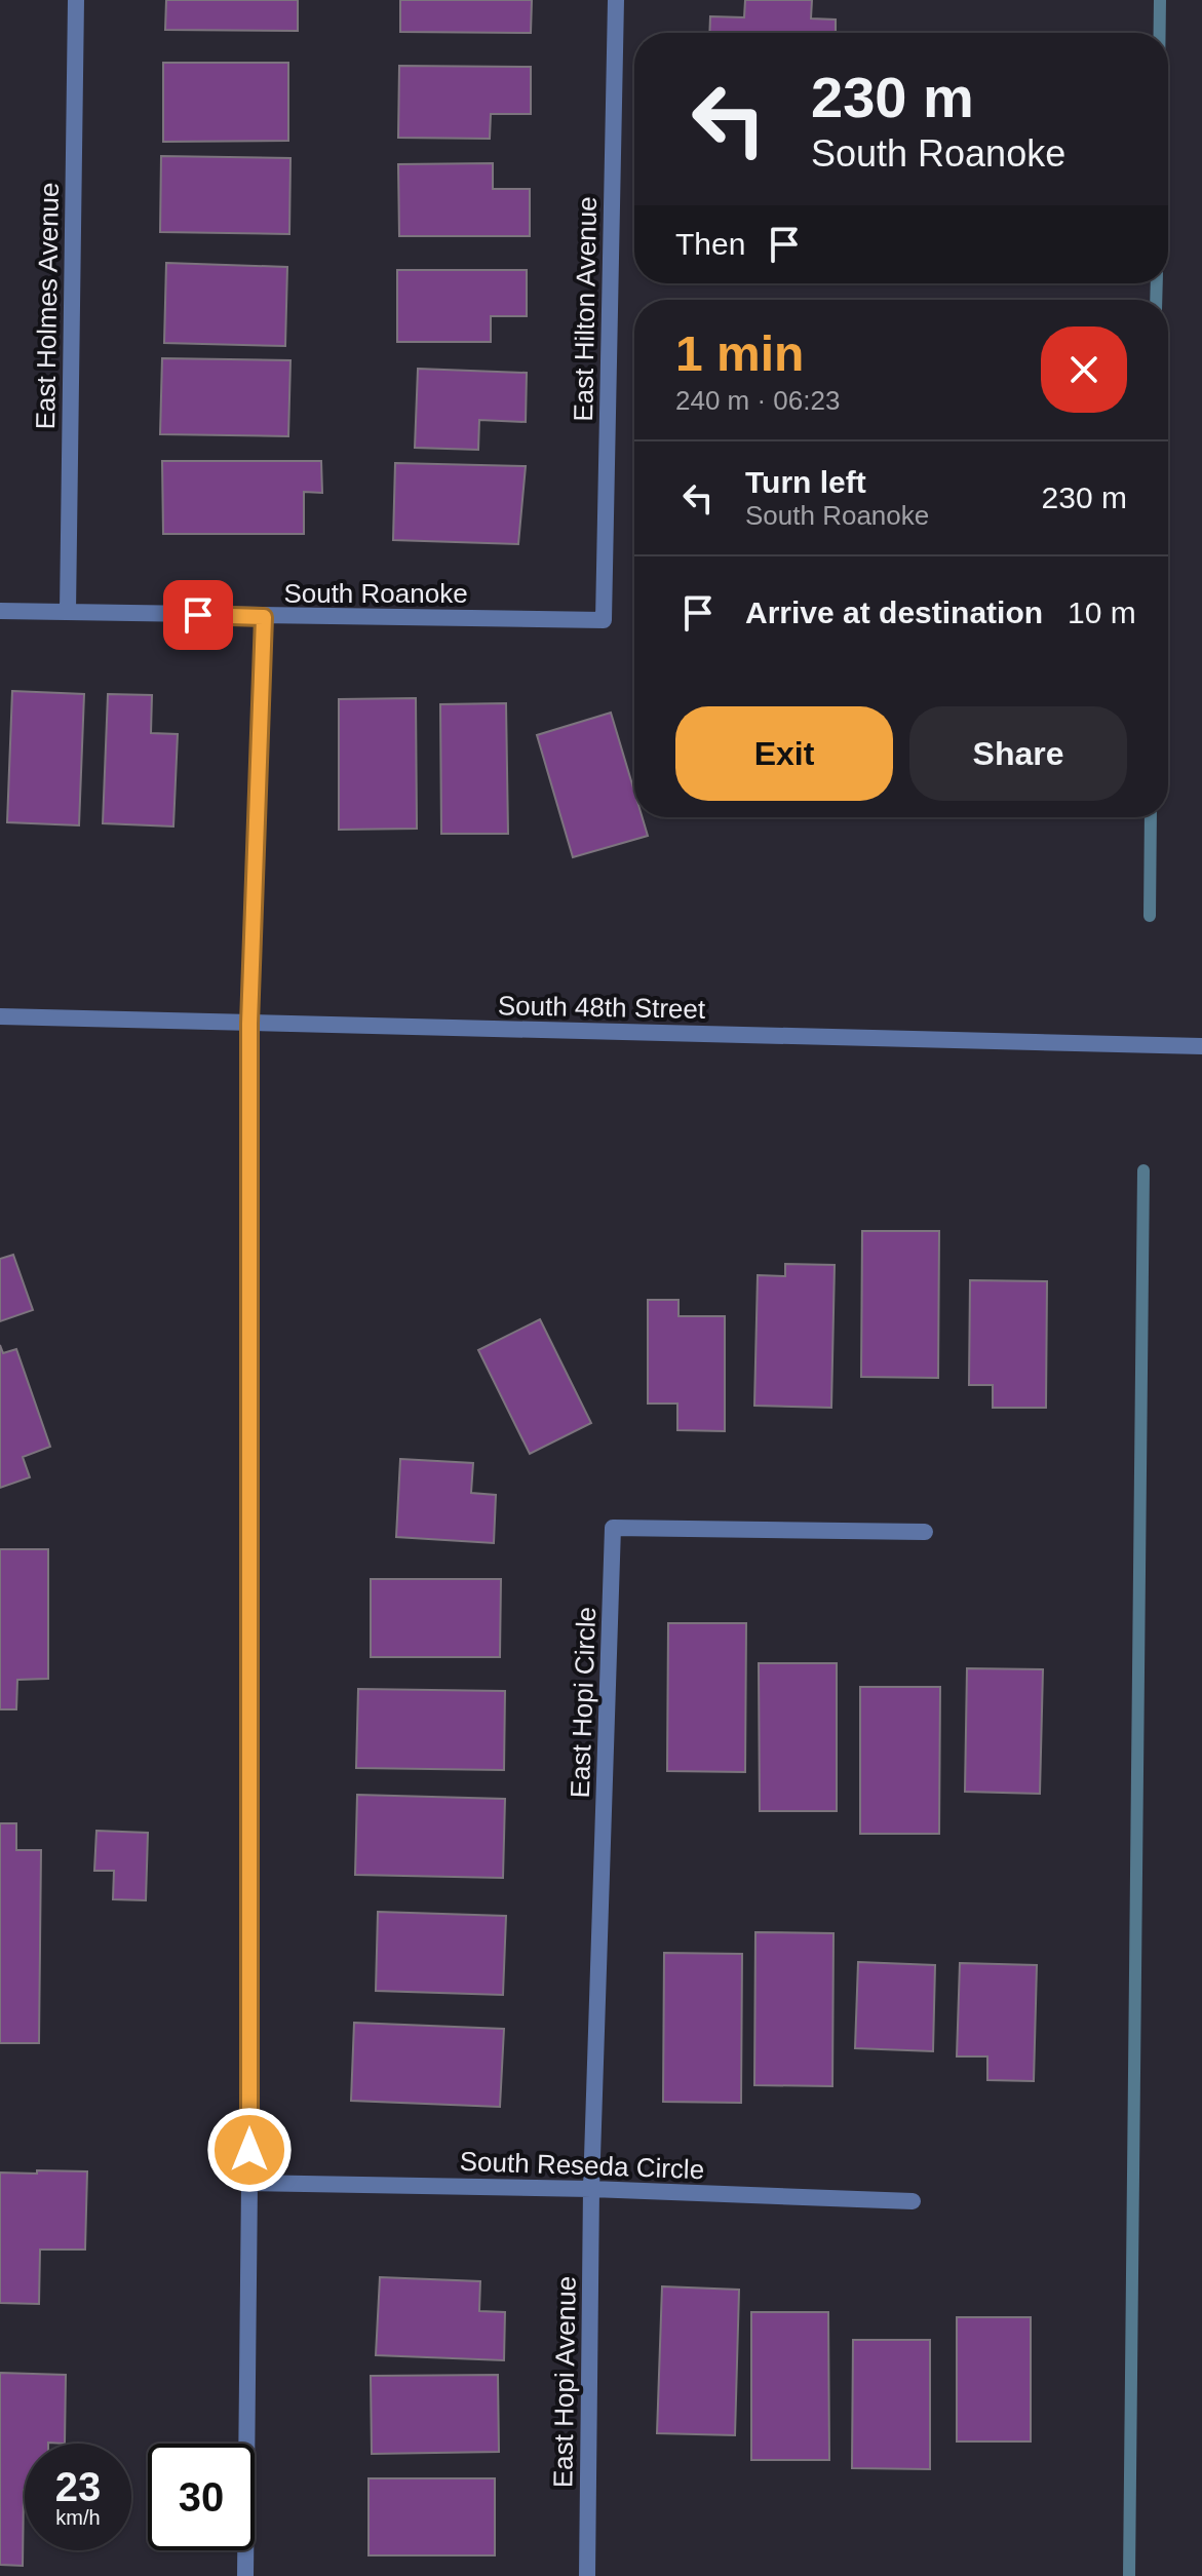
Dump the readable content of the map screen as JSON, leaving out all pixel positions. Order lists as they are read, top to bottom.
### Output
{
  "streets": {
    "street": [
      "East Holmes Avenue",
      "East Hilton Avenue",
      "South Roanoke",
      "South 48th Street",
      "East Hopi Circle",
      "South Reseda Circle",
      "East Hopi Avenue"
    ]
  },
  "crossings": [
    ["East Holmes Avenue", "South Roanoke"],
    ["East Hilton Avenue", "South Roanoke"],
    ["East Hopi Circle", "South Reseda Circle"],
    ["East Hopi Circle", "East Hopi Avenue"],
    ["South Reseda Circle", "East Hopi Avenue"]
  ],
  "page": {
    "turn": ["230 m", "South Roanoke"],
    "then": "Then",
    "heading": ["1 min", "240 m · 06:23"],
    "list": [
      {
        "name": "Turn left",
        "note": "South Roanoke",
        "value": "230 m"
      },
      {
        "name": "Arrive at destination",
        "value": "10 m"
      }
    ],
    "buttons": ["Exit", "Share"],
    "speed": "23 km/h",
    "limit": "30"
  }
}
